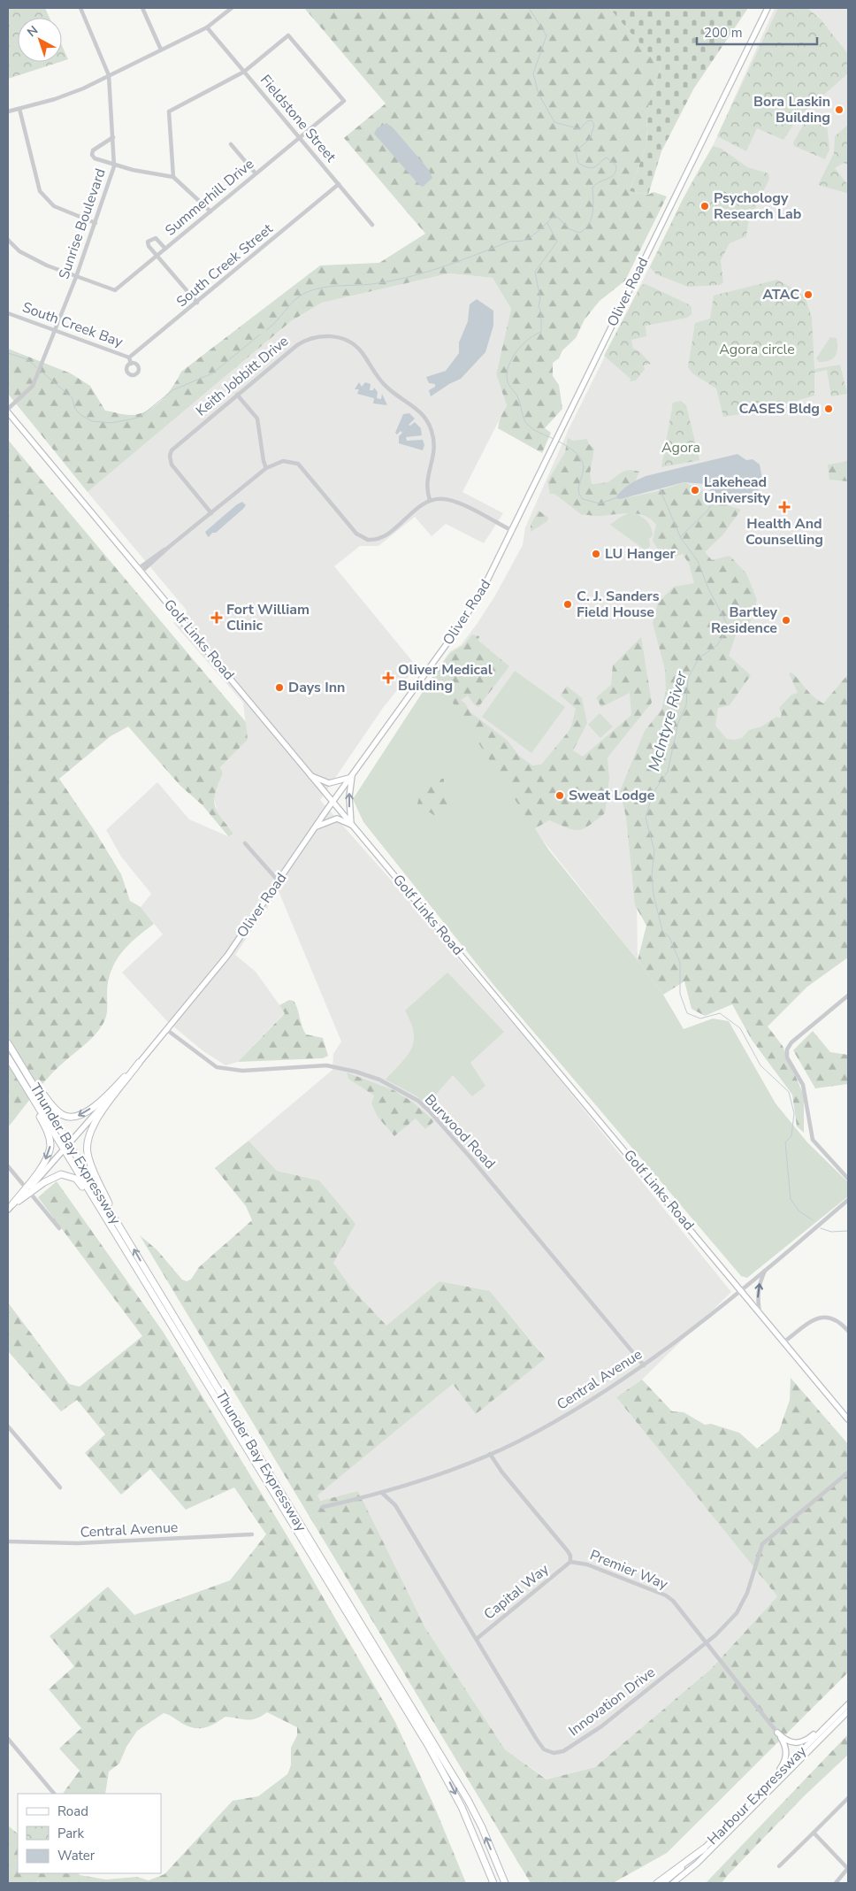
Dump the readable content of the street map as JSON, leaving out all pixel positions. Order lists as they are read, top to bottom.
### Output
{
  "streets": {
    "highway": ["Thunder Bay Expressway"],
    "main road": ["Oliver Road", "Golf Links Road", "Harbour Expressway"],
    "street": [
      "Fieldstone Street",
      "Summerhill Drive",
      "Sunrise Boulevard",
      "South Creek Street",
      "South Creek Bay",
      "Keith Jobbitt Drive",
      "Burwood Road",
      "Central Avenue",
      "Premier Way",
      "Capital Way",
      "Innovation Drive"
    ]
  },
  "crossings": [
    ["Fieldstone Street", "Summerhill Drive"],
    ["Fieldstone Street", "South Creek Street"],
    ["Summerhill Drive", "Sunrise Boulevard"],
    ["Sunrise Boulevard", "South Creek Bay"],
    ["Sunrise Boulevard", "Golf Links Road"],
    ["South Creek Street", "South Creek Bay"],
    ["Oliver Road", "Golf Links Road"],
    ["Oliver Road", "Burwood Road"],
    ["Oliver Road", "Thunder Bay Expressway"],
    ["Golf Links Road", "Central Avenue"],
    ["Burwood Road", "Central Avenue"],
    ["Central Avenue", "Premier Way"],
    ["Central Avenue", "Innovation Drive"],
    ["Premier Way", "Capital Way"],
    ["Premier Way", "Innovation Drive"],
    ["Capital Way", "Innovation Drive"]
  ],
  "water": ["McIntyre River"],
  "parks": ["Agora circle", "Agora"],
  "places": {
    "other": [
      "Bora Laskin Building",
      "Psychology Research Lab",
      "ATAC",
      "CASES Bldg",
      "Lakehead University",
      "LU Hanger",
      "C. J. Sanders Field House",
      "Bartley Residence",
      "Days Inn",
      "Sweat Lodge"
    ],
    "health": ["Health And Counselling", "Fort William Clinic", "Oliver Medical Building"]
  },
  "legend": ["Road", "Park", "Water"],
  "scale_bar": "200 m",
  "north": "top left"
}
